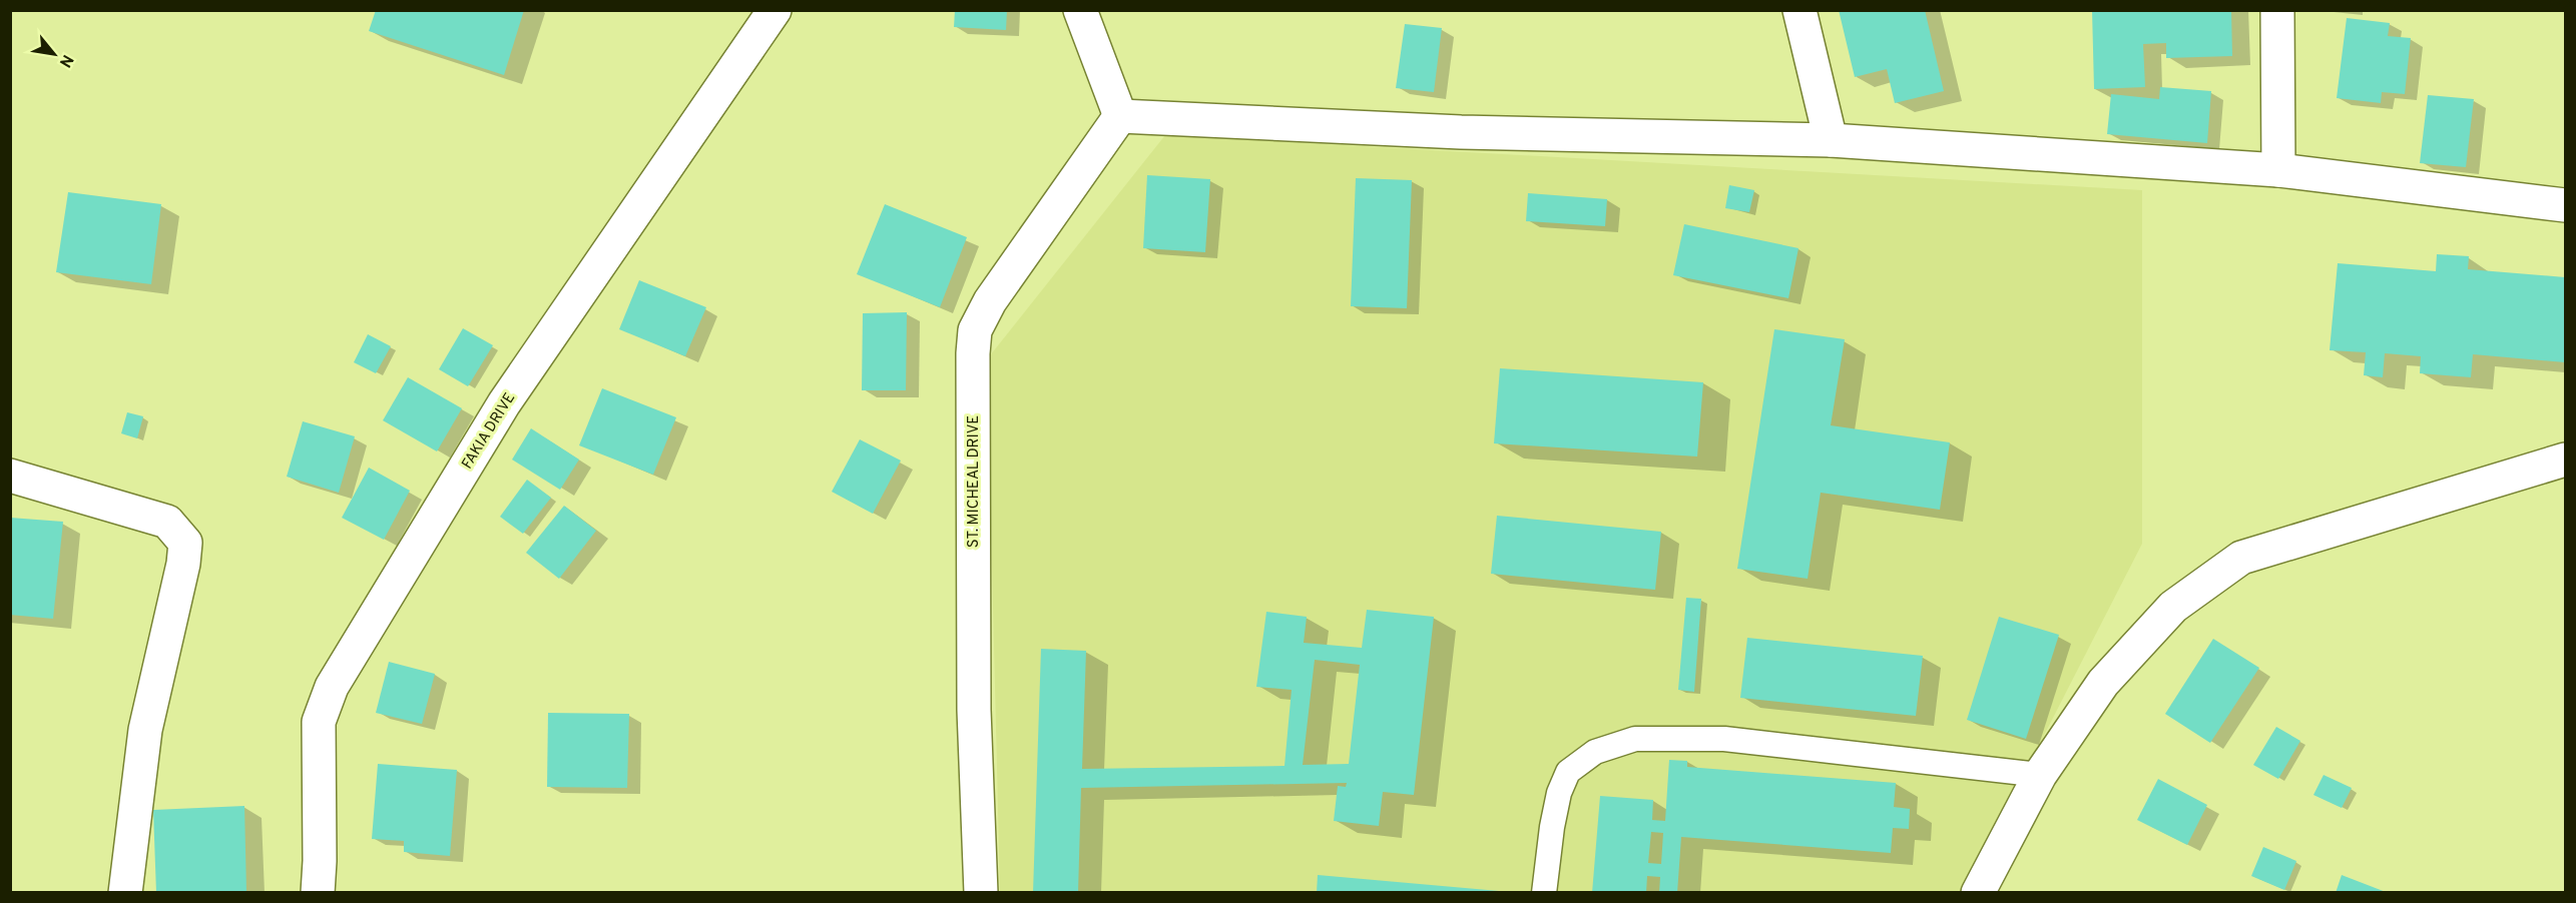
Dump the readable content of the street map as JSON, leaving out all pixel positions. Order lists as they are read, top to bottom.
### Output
{
  "streets": {
    "street": ["FAKIA DRIVE", "ST. MICHEAL DRIVE"]
  },
  "north": "bottom right"
}
